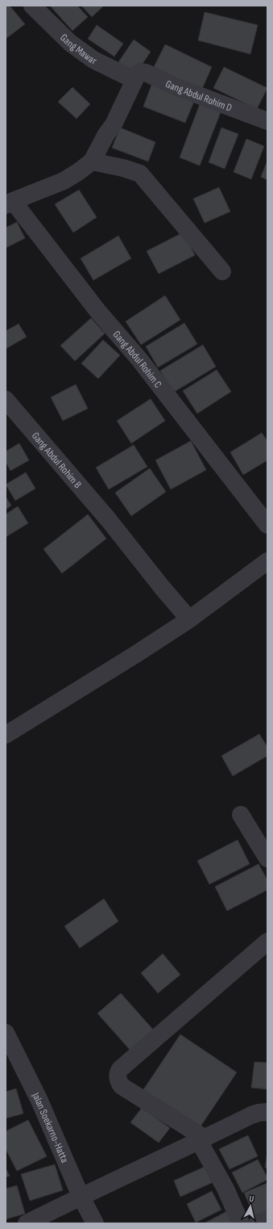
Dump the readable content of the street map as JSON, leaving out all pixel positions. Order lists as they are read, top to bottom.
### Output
{
  "streets": {
    "street": [
      "Gang Mawar",
      "Gang Abdul Rohim D",
      "Gang Abdul Rohim C",
      "Gang Abdul Rohim B",
      "Jalan Soekarno-Hatta"
    ]
  },
  "crossings": [
    ["Gang Mawar", "Gang Abdul Rohim D"]
  ],
  "north": "top"
}
